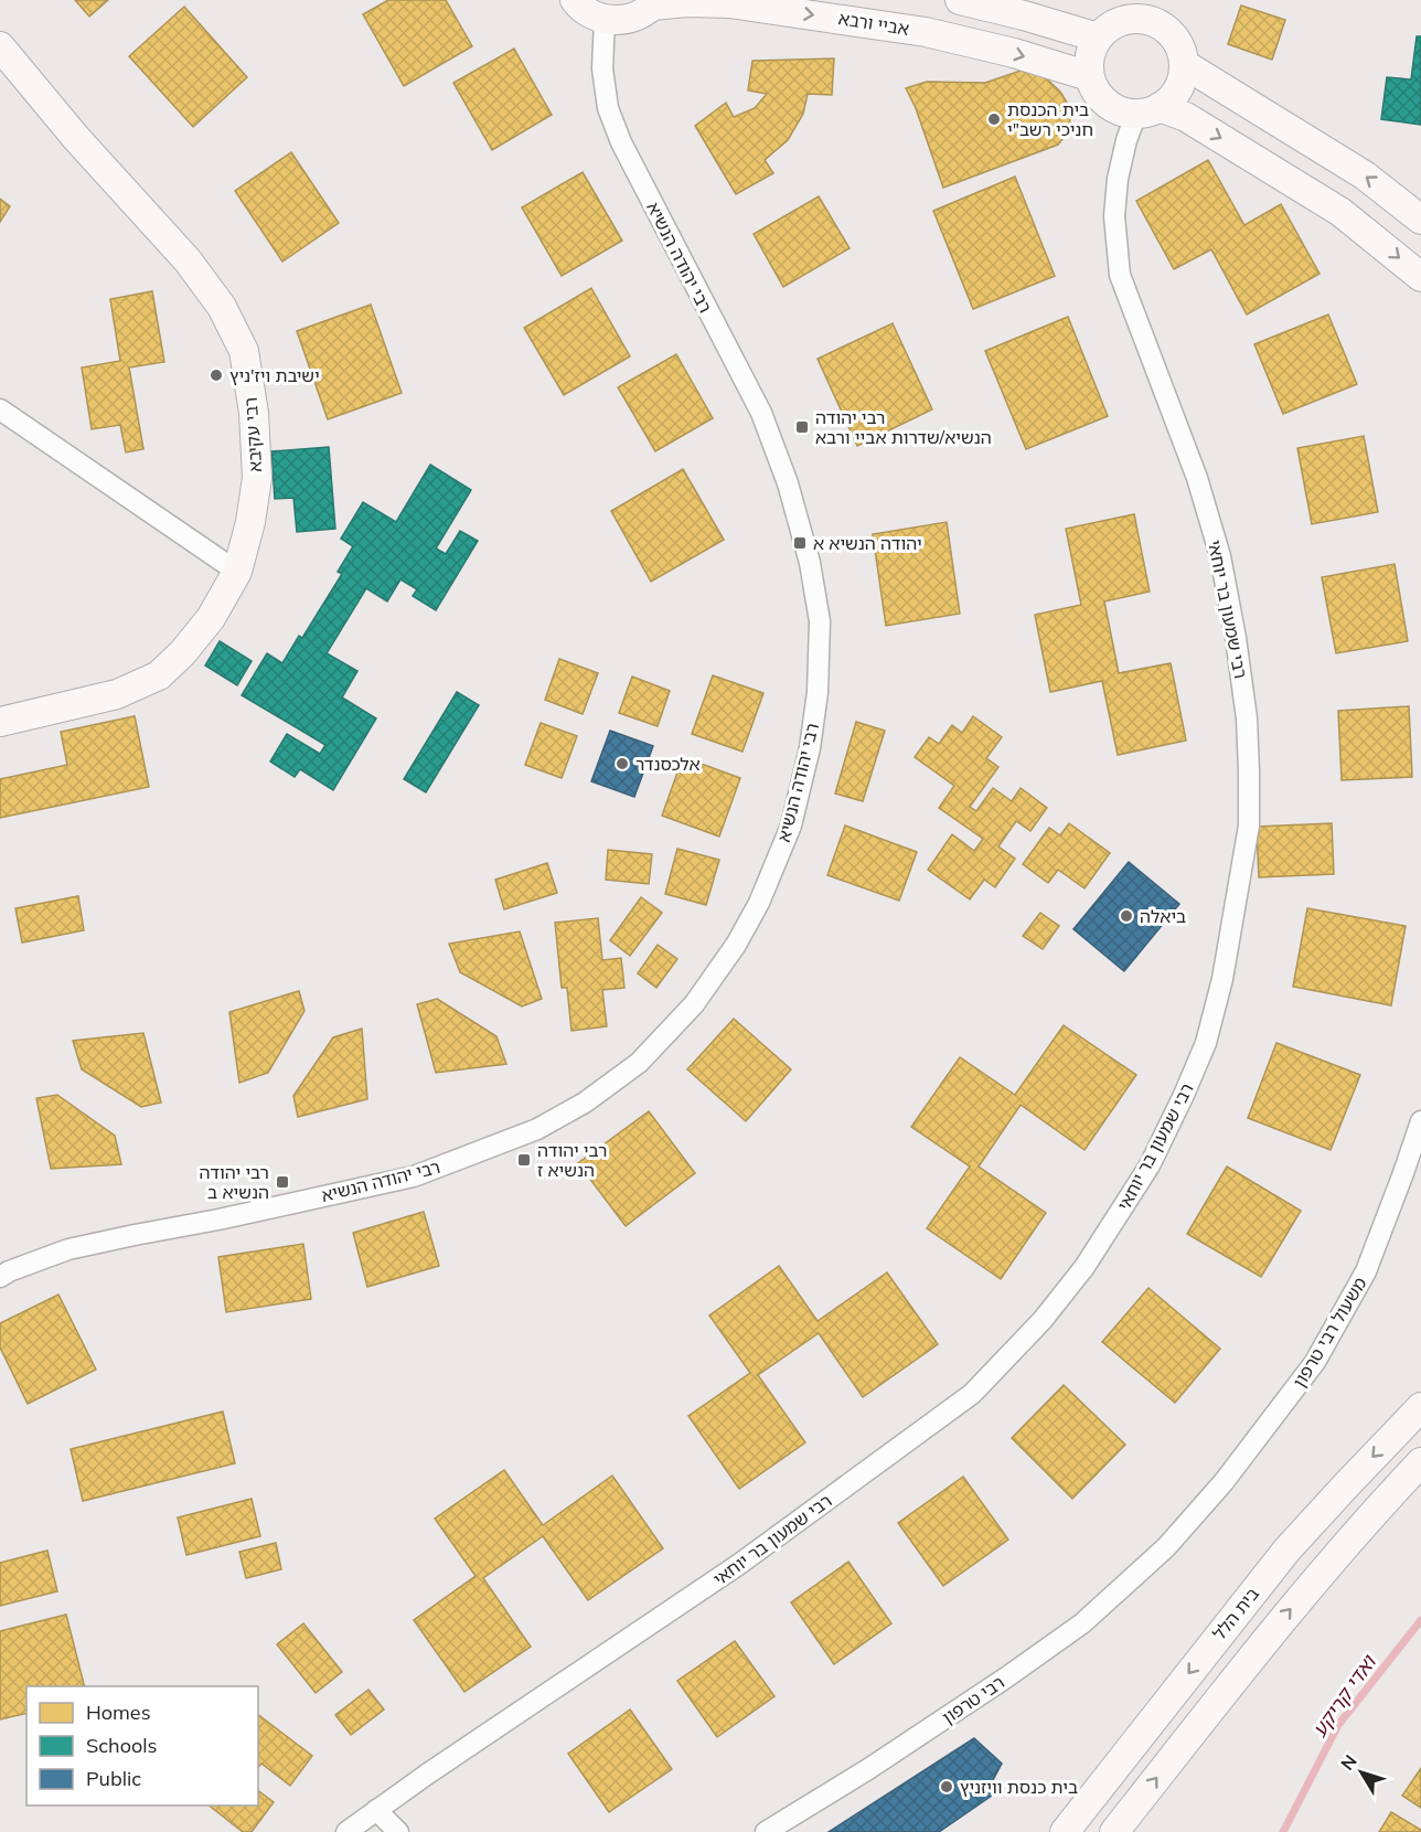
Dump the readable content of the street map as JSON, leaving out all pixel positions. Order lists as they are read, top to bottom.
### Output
{
  "streets": {
    "street": [
      "אביי ורבא",
      "רבי יהודה הנשיא",
      "רבי עקיבא",
      "רבי שמעון בר יוחאי",
      "משעול רבי טרפון",
      "בית הלל",
      "רבי טרפון"
    ]
  },
  "crossings": [
    ["אביי ורבא", "רבי יהודה הנשיא"],
    ["אביי ורבא", "רבי שמעון בר יוחאי"],
    ["משעול רבי טרפון", "רבי טרפון"]
  ],
  "water": ["ואדי קריקע"],
  "places": {
    "other": [
      "בית הכנסת חניכי רשב\"י",
      "ישיבת ויז'ניץ",
      "אלכסנדר",
      "ביאלה",
      "בית כנסת וויזניץ"
    ],
    "transit": [
      "רבי יהודה הנשיא/שדרות אביי ורבא",
      "יהודה הנשיא א",
      "רבי יהודה הנשיא ז",
      "רבי יהודה הנשיא ב"
    ]
  },
  "legend": ["Homes", "Schools", "Public"],
  "north": "top left"
}
